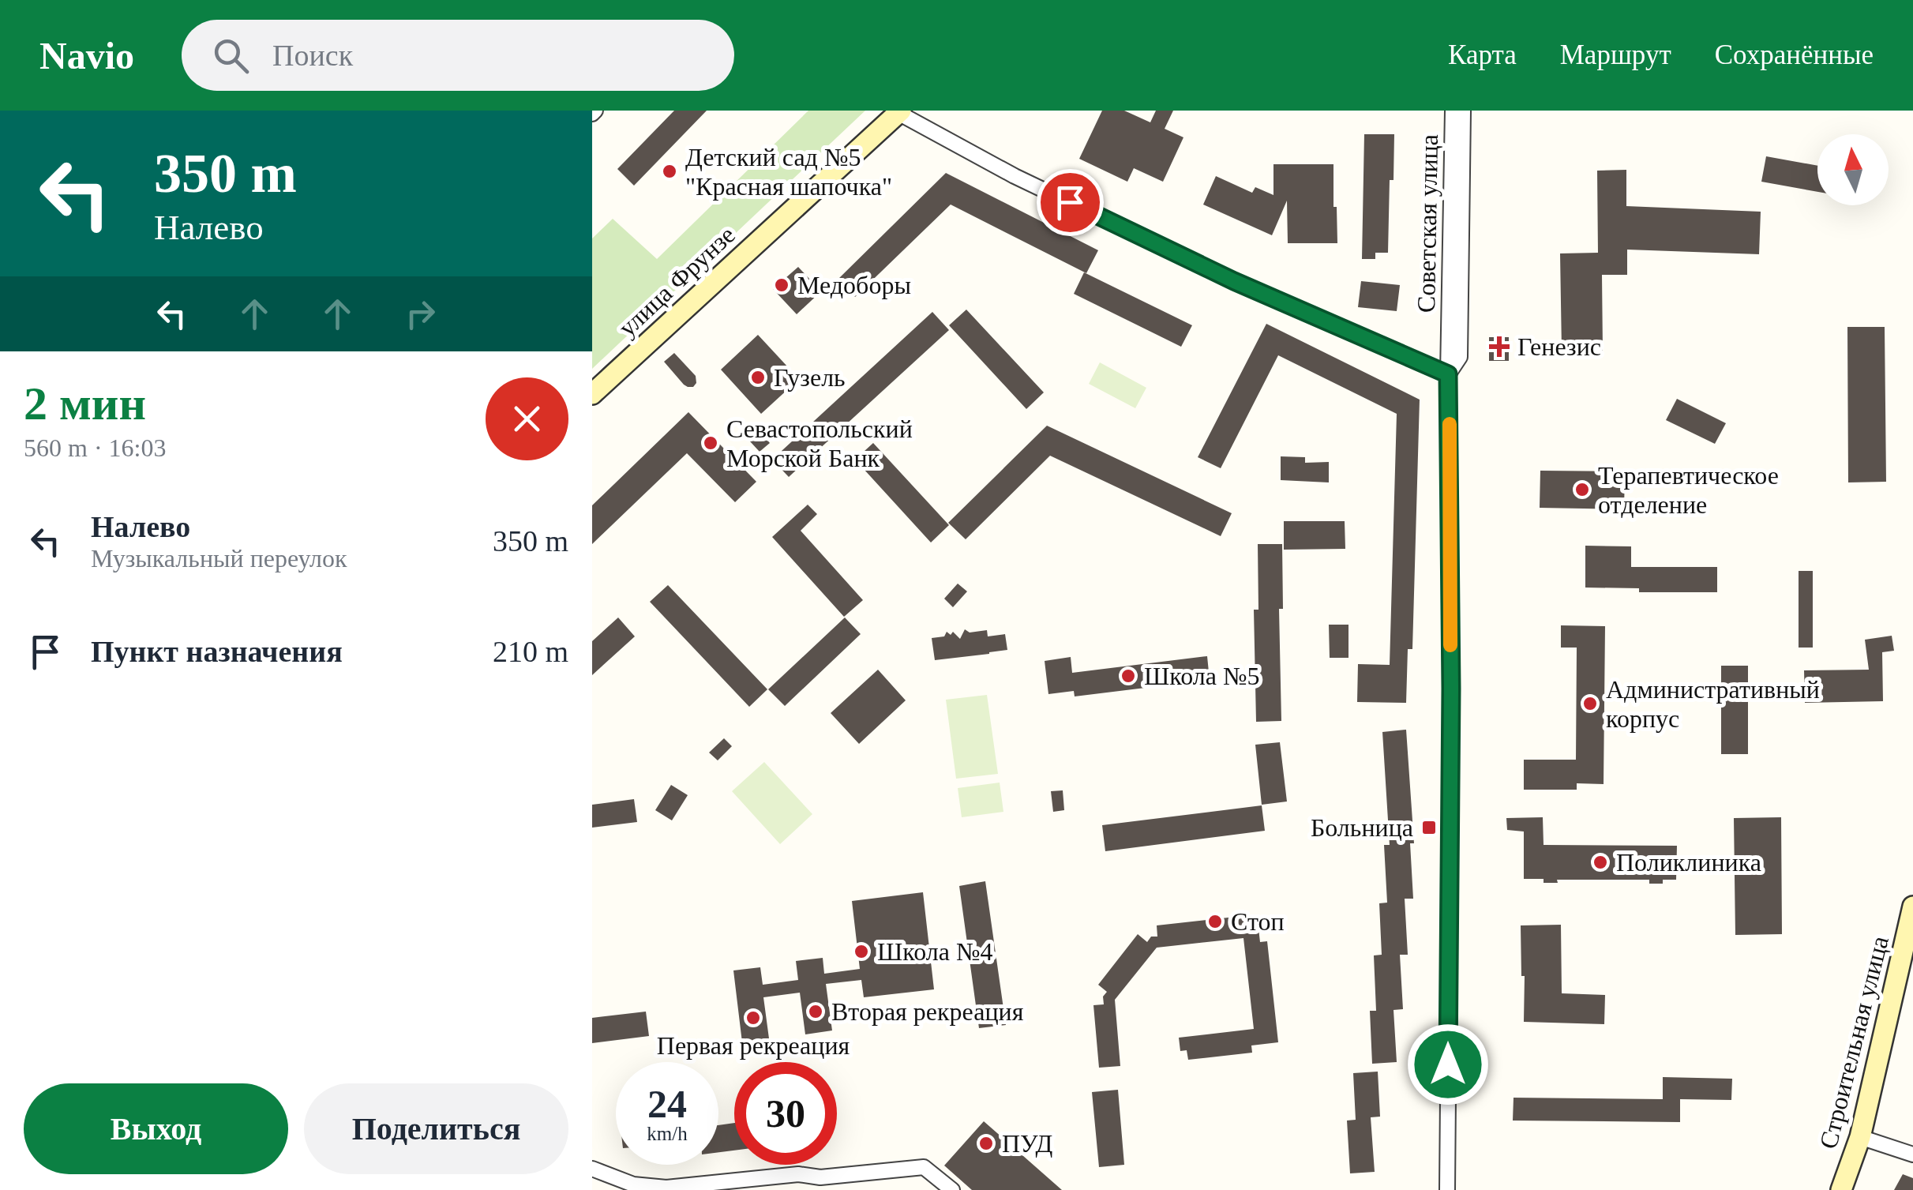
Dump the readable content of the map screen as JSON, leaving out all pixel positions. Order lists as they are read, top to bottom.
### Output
{
  "streets": {
    "main road": ["улица Фрунзе", "Строительная улица"],
    "street": ["Советская улица"]
  },
  "places": {
    "other": [
      "Детский сад №5 \"Красная шапочка\"",
      "Медоборы",
      "Гузель",
      "Севастопольский Морской Банк",
      "Терапевтическое отделение",
      "Школа №5",
      "Административный корпус",
      "Поликлиника",
      "Стоп",
      "Школа №4",
      "Вторая рекреация",
      "Первая рекреация",
      "ПУД"
    ],
    "health": ["Генезис"],
    "transit": ["Больница"]
  },
  "north": "top",
  "page": {
    "header": "Navio",
    "search": "Поиск",
    "nav": ["Карта", "Маршрут", "Сохранённые"],
    "turn": ["350 m", "Налево"],
    "heading": ["2 мин", "560 m · 16:03"],
    "list": [
      {
        "name": "Налево",
        "note": "Музыкальный переулок",
        "value": "350 m"
      },
      {
        "name": "Пункт назначения",
        "value": "210 m"
      }
    ],
    "speed": "24 km/h",
    "limit": "30",
    "buttons": ["Выход", "Поделиться"]
  }
}
